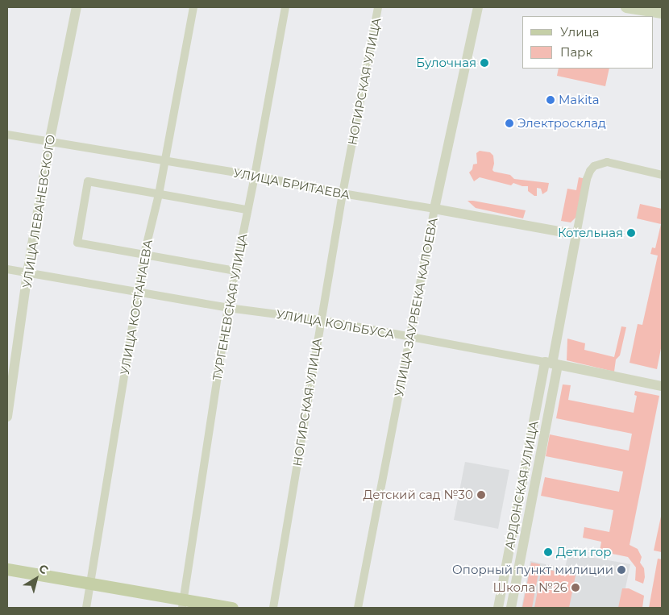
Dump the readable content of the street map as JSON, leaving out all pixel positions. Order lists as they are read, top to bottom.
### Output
{
  "streets": {
    "street": [
      "НОГИРСКАЯ УЛИЦА",
      "УЛИЦА БРИТАЕВА",
      "УЛИЦА ЛЕВАНЕВСКОГО",
      "УЛИЦА КОСТАНАЕВА",
      "ТУРГЕНЕВСКАЯ УЛИЦА",
      "УЛИЦА ЗАУРБЕКА КАЛОЕВА",
      "УЛИЦА КОЛЬБУСА",
      "АРДОНСКАЯ УЛИЦА"
    ]
  },
  "crossings": [
    ["НОГИРСКАЯ УЛИЦА", "УЛИЦА БРИТАЕВА"],
    ["НОГИРСКАЯ УЛИЦА", "УЛИЦА КОЛЬБУСА"],
    ["УЛИЦА БРИТАЕВА", "УЛИЦА ЛЕВАНЕВСКОГО"],
    ["УЛИЦА БРИТАЕВА", "УЛИЦА КОСТАНАЕВА"],
    ["УЛИЦА БРИТАЕВА", "ТУРГЕНЕВСКАЯ УЛИЦА"],
    ["УЛИЦА БРИТАЕВА", "УЛИЦА ЗАУРБЕКА КАЛОЕВА"],
    ["УЛИЦА БРИТАЕВА", "АРДОНСКАЯ УЛИЦА"],
    ["УЛИЦА ЛЕВАНЕВСКОГО", "УЛИЦА КОЛЬБУСА"],
    ["УЛИЦА КОСТАНАЕВА", "УЛИЦА КОЛЬБУСА"],
    ["ТУРГЕНЕВСКАЯ УЛИЦА", "УЛИЦА КОЛЬБУСА"],
    ["УЛИЦА ЗАУРБЕКА КАЛОЕВА", "УЛИЦА КОЛЬБУСА"],
    ["УЛИЦА КОЛЬБУСА", "АРДОНСКАЯ УЛИЦА"]
  ],
  "places": [
    "Булочная",
    "Makita",
    "Электросклад",
    "Котельная",
    "Детский сад №30",
    "Дети гор",
    "Опорный пункт милиции",
    "Школа №26"
  ],
  "legend": ["Улица", "Парк"],
  "north": "top right"
}
